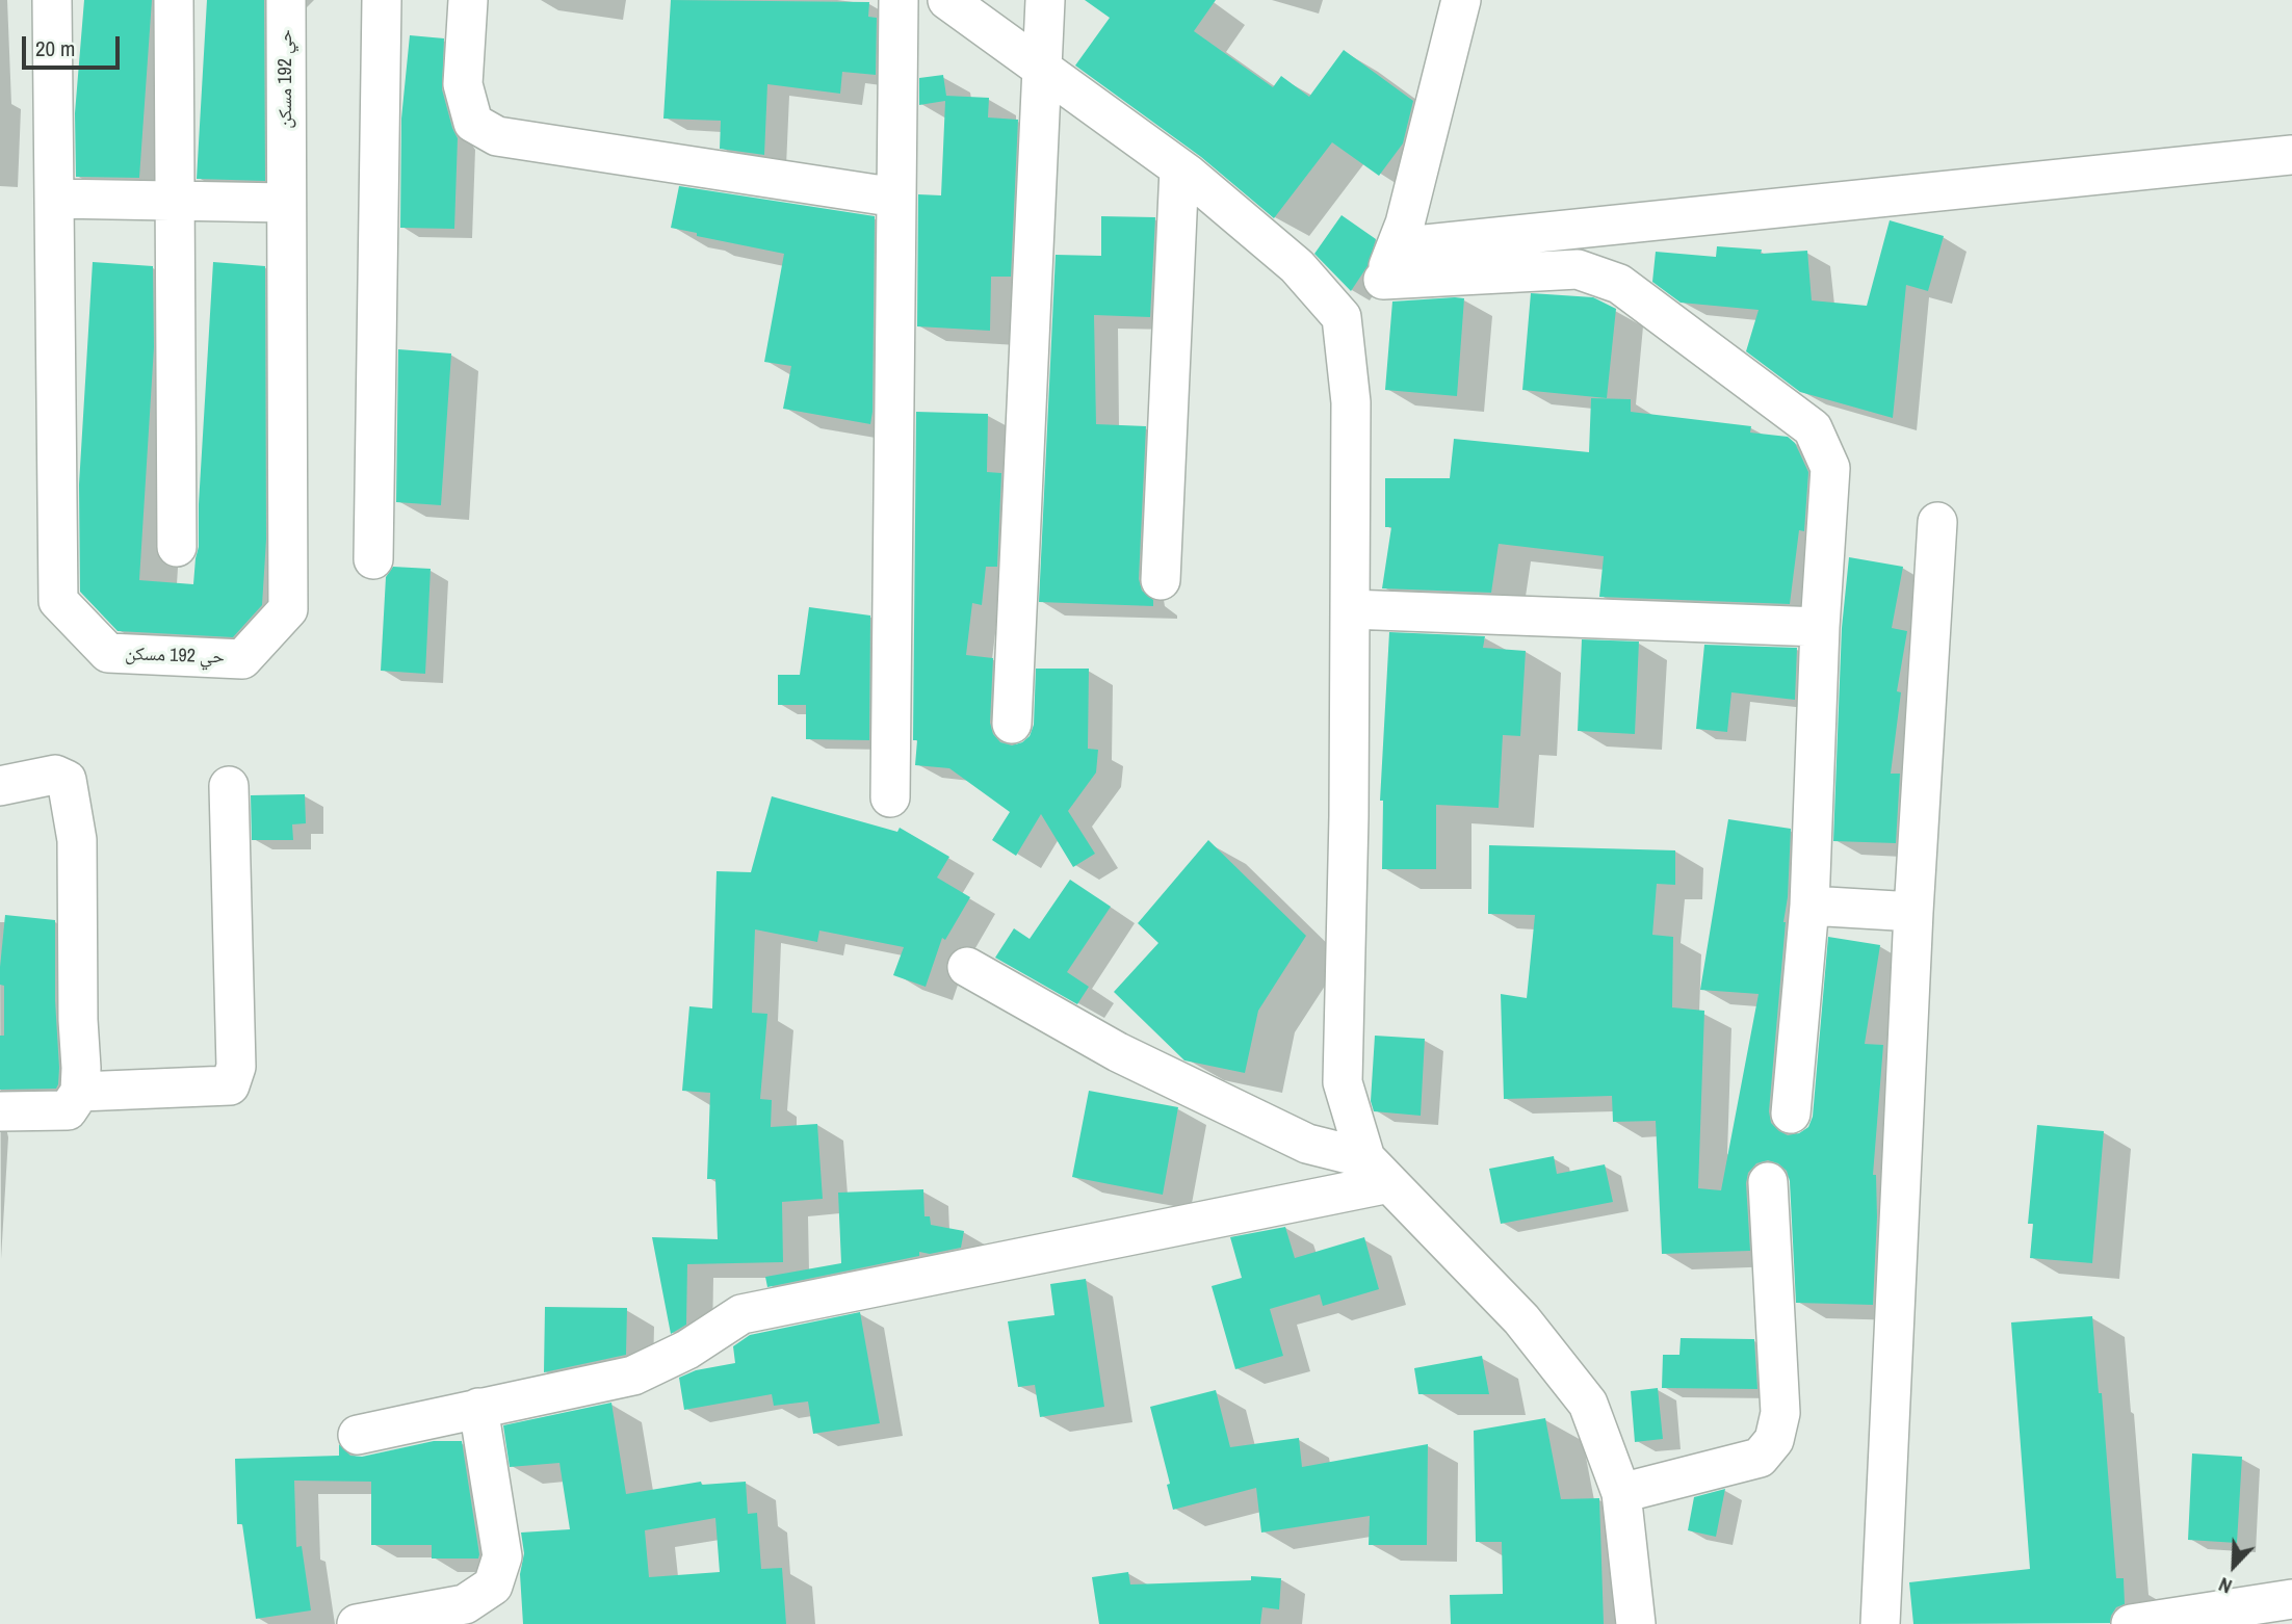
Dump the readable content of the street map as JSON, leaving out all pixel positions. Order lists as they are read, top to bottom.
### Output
{
  "streets": {
    "street": ["حي 192 مسكن"]
  },
  "scale_bar": "20 m",
  "north": "bottom left"
}
